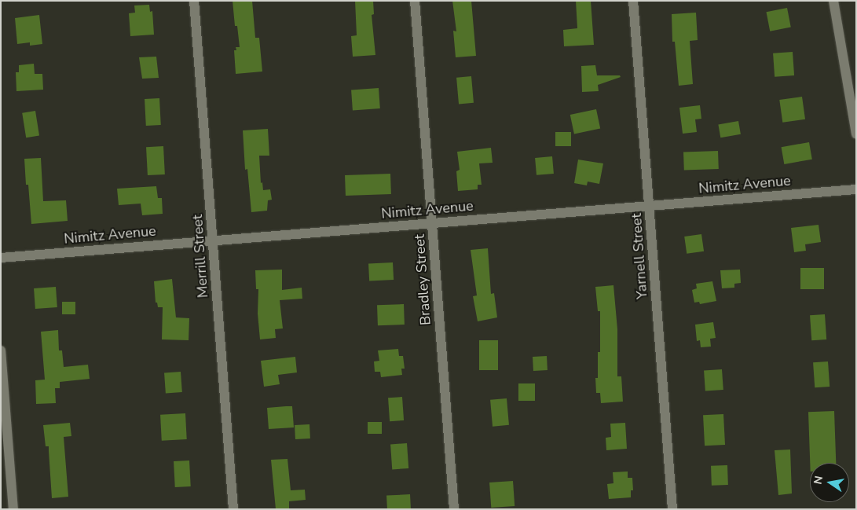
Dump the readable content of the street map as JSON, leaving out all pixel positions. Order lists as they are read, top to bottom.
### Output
{
  "streets": {
    "street": [
      "Nimitz Avenue",
      "Merrill Street",
      "Yarnell Street",
      "Bradley Street"
    ]
  },
  "crossings": [
    ["Nimitz Avenue", "Merrill Street"],
    ["Nimitz Avenue", "Yarnell Street"],
    ["Nimitz Avenue", "Bradley Street"]
  ],
  "north": "left"
}
